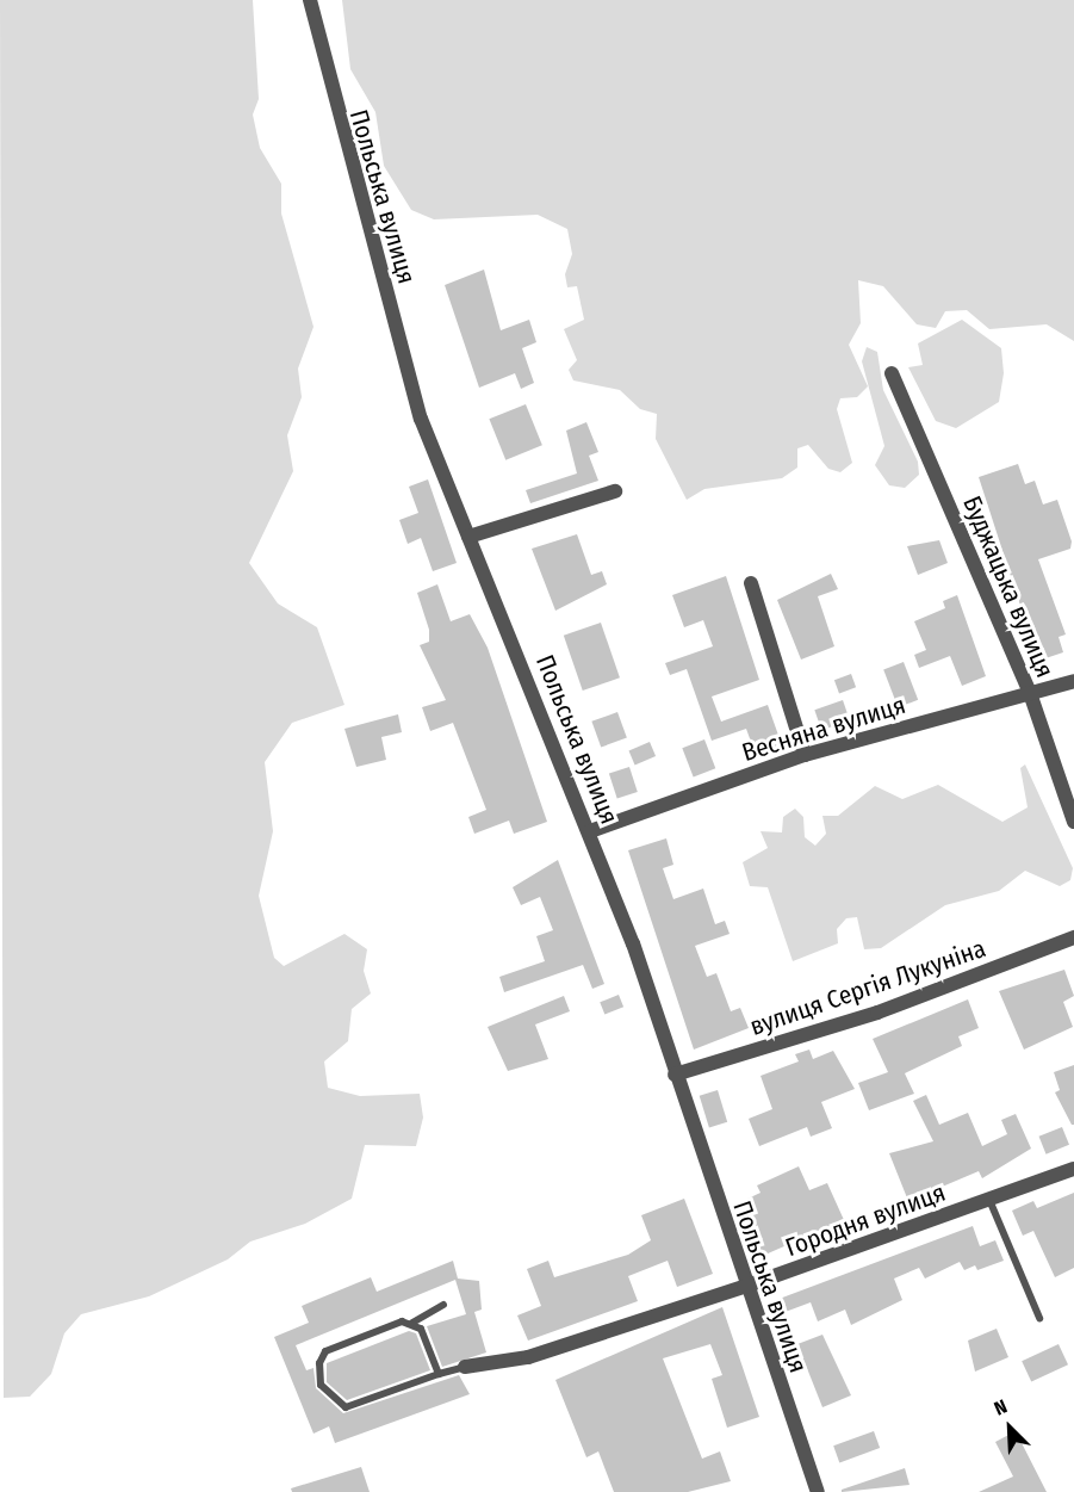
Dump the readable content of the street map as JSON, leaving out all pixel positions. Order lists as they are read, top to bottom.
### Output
{
  "streets": {
    "street": [
      "Польська вулиця",
      "Буджацька вулиця",
      "Весняна вулиця",
      "вулиця Сергія Лукуніна",
      "Городня вулиця"
    ]
  },
  "crossings": [
    ["Польська вулиця", "Весняна вулиця"],
    ["Польська вулиця", "вулиця Сергія Лукуніна"],
    ["Польська вулиця", "Городня вулиця"],
    ["Буджацька вулиця", "Весняна вулиця"]
  ],
  "north": "top left"
}
